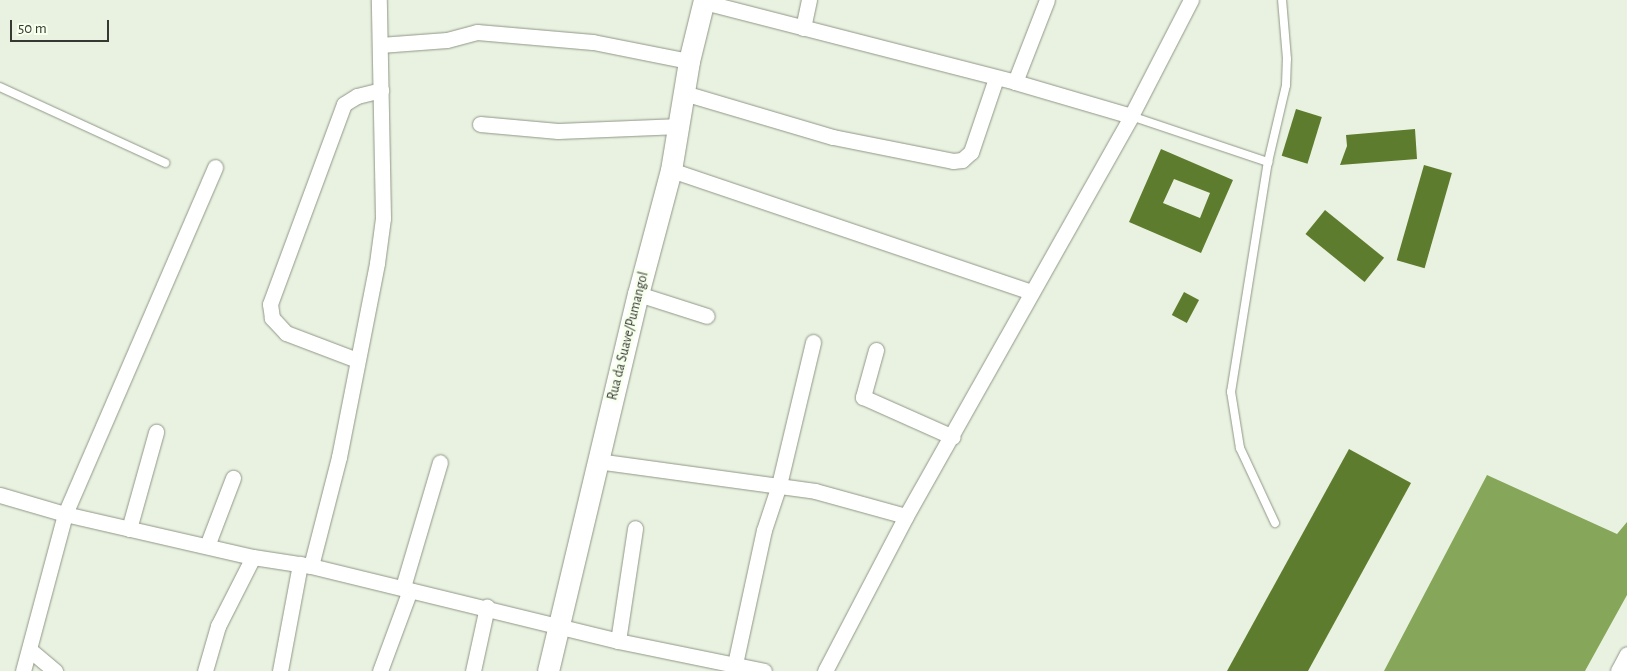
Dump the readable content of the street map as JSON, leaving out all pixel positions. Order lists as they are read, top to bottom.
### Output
{
  "streets": {
    "street": ["Rua da Suave/Pumangol"]
  },
  "scale_bar": "50 m"
}
